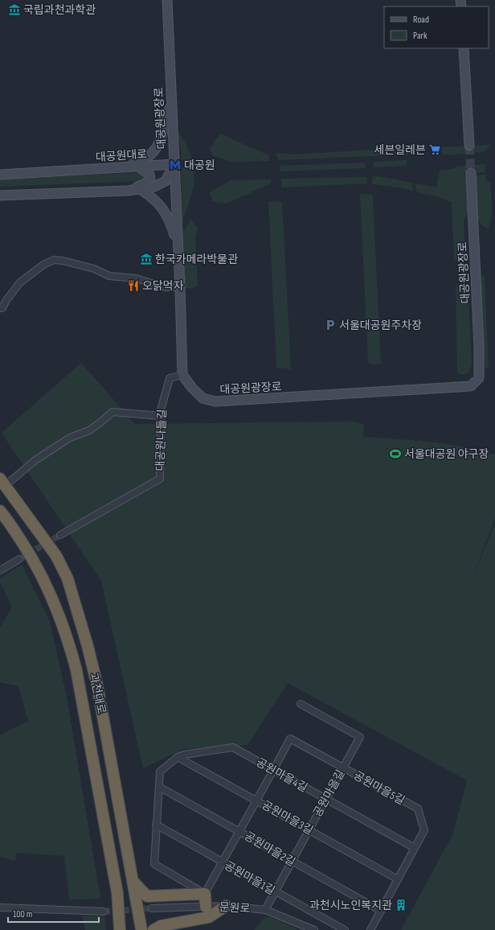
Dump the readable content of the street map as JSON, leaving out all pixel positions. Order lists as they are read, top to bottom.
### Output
{
  "streets": {
    "highway": ["과천대로"],
    "street": [
      "대공원광장로",
      "대공원대로",
      "대공원나들길",
      "공원마을4길",
      "공원마을5길",
      "공원마을길",
      "공원마을3길",
      "공원마을2길",
      "공원마을1길",
      "문원로"
    ]
  },
  "crossings": [
    ["대공원광장로", "대공원대로"],
    ["대공원광장로", "대공원나들길"],
    ["공원마을4길", "공원마을5길"],
    ["공원마을4길", "공원마을길"],
    ["공원마을4길", "공원마을3길"],
    ["공원마을5길", "공원마을길"],
    ["공원마을길", "공원마을3길"],
    ["공원마을길", "공원마을2길"],
    ["공원마을길", "공원마을1길"],
    ["공원마을길", "문원로"]
  ],
  "places": {
    "museum": ["국립과천과학관", "한국카메라박물관"],
    "supermarket": ["세븐일레븐"],
    "metro station": ["대공원"],
    "restaurant": ["오닭먹자"],
    "parking": ["서울대공원주차장"],
    "sports": ["서울대공원 야구장"],
    "building": ["과천시노인복지관"]
  },
  "legend": ["Road", "Park"],
  "scale_bar": "100 m"
}
